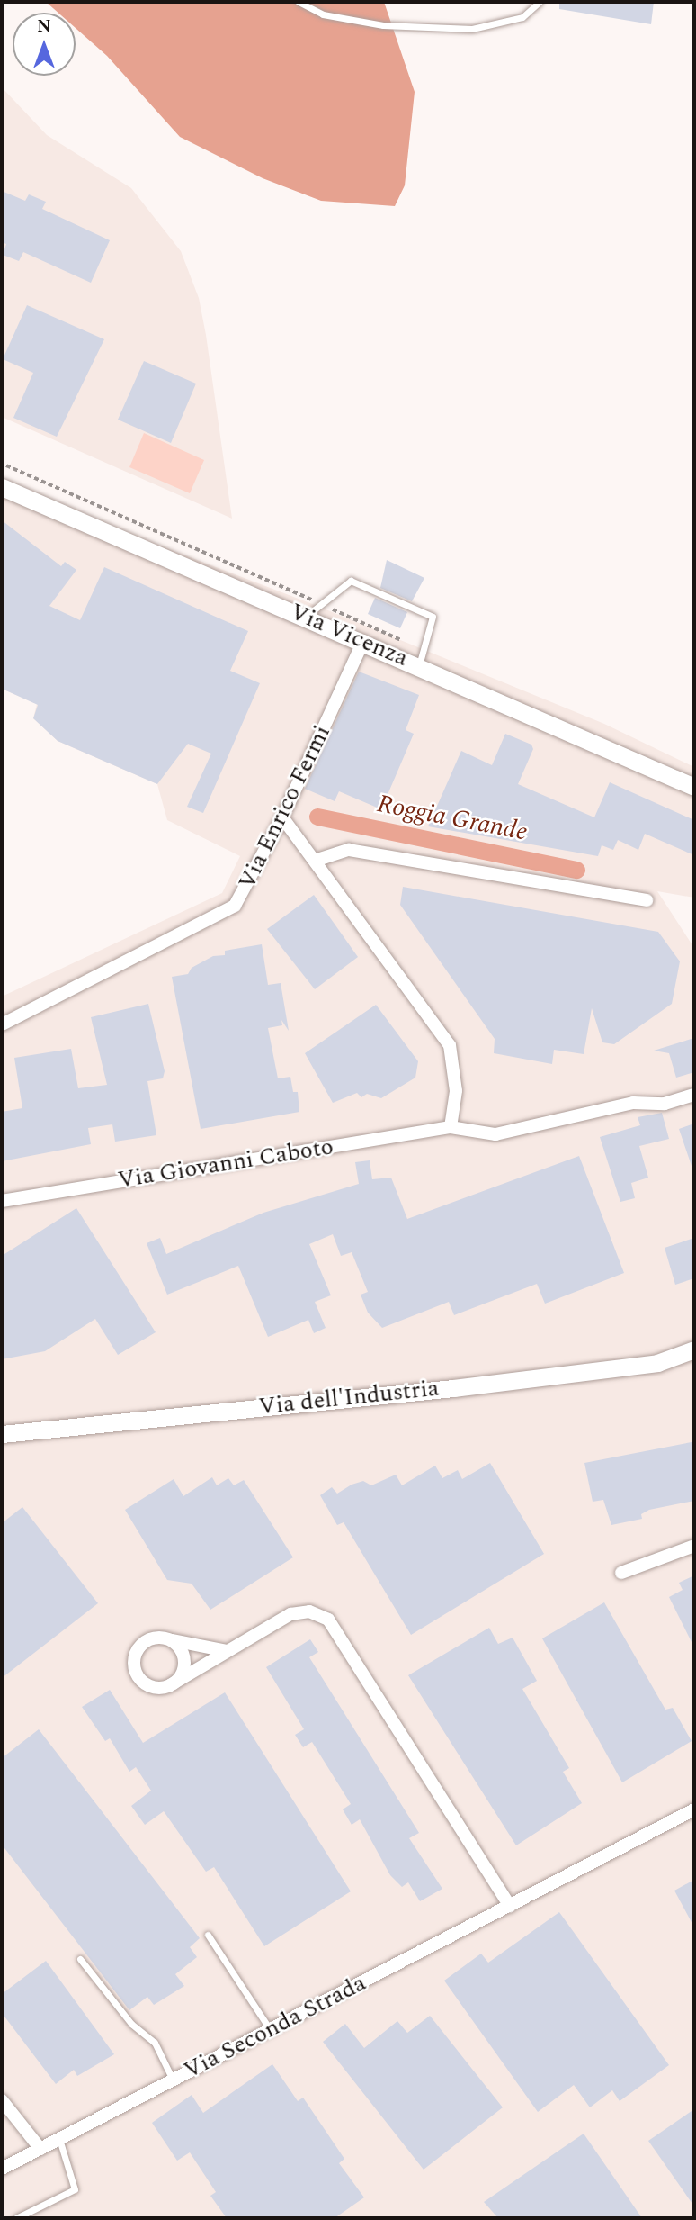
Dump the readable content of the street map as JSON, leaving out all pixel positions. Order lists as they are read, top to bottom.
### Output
{
  "streets": {
    "street": [
      "Via Vicenza",
      "Via Enrico Fermi",
      "Via Giovanni Caboto",
      "Via dell'Industria",
      "Via Seconda Strada"
    ]
  },
  "crossings": [
    ["Via Vicenza", "Via Enrico Fermi"]
  ],
  "water": ["Roggia Grande"],
  "north": "top"
}
